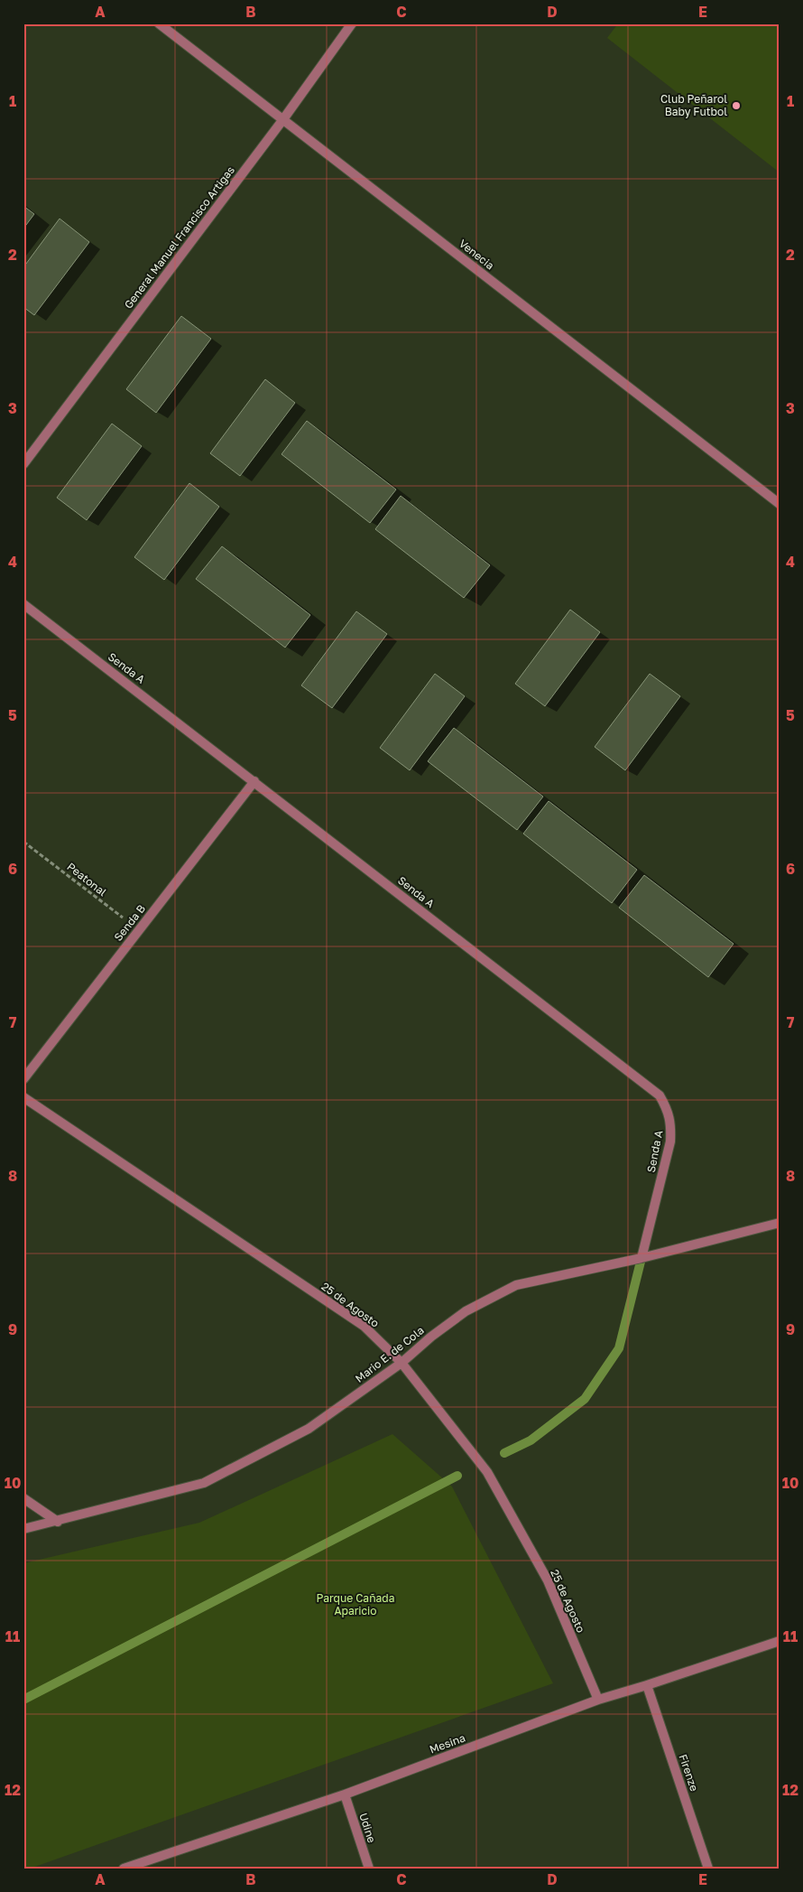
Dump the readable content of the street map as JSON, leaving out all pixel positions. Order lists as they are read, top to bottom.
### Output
{
  "streets": {
    "street": [
      "General Manuel Francisco Artigas",
      "Venecia",
      "Senda A",
      "Senda B",
      "25 de Agosto",
      "Mario E. de Cola",
      "Mesina",
      "Firenze",
      "Udine"
    ],
    "path": ["Peatonal"]
  },
  "crossings": [
    ["General Manuel Francisco Artigas", "Venecia"],
    ["Senda A", "Senda B"],
    ["Senda A", "Mario E. de Cola"],
    ["Peatonal", "Senda B"],
    ["25 de Agosto", "Mario E. de Cola"],
    ["25 de Agosto", "Mesina"],
    ["Mesina", "Firenze"],
    ["Mesina", "Udine"]
  ],
  "parks": ["Parque Cañada Aparicio"],
  "places": ["Club Peñarol Baby Futbol"],
  "grid": {
    "columns": [
      "A",
      "B",
      "C",
      "D",
      "E"
    ],
    "rows": [
      "1",
      "2",
      "3",
      "4",
      "5",
      "6",
      "7",
      "8",
      "9",
      "10",
      "11",
      "12"
    ]
  }
}
